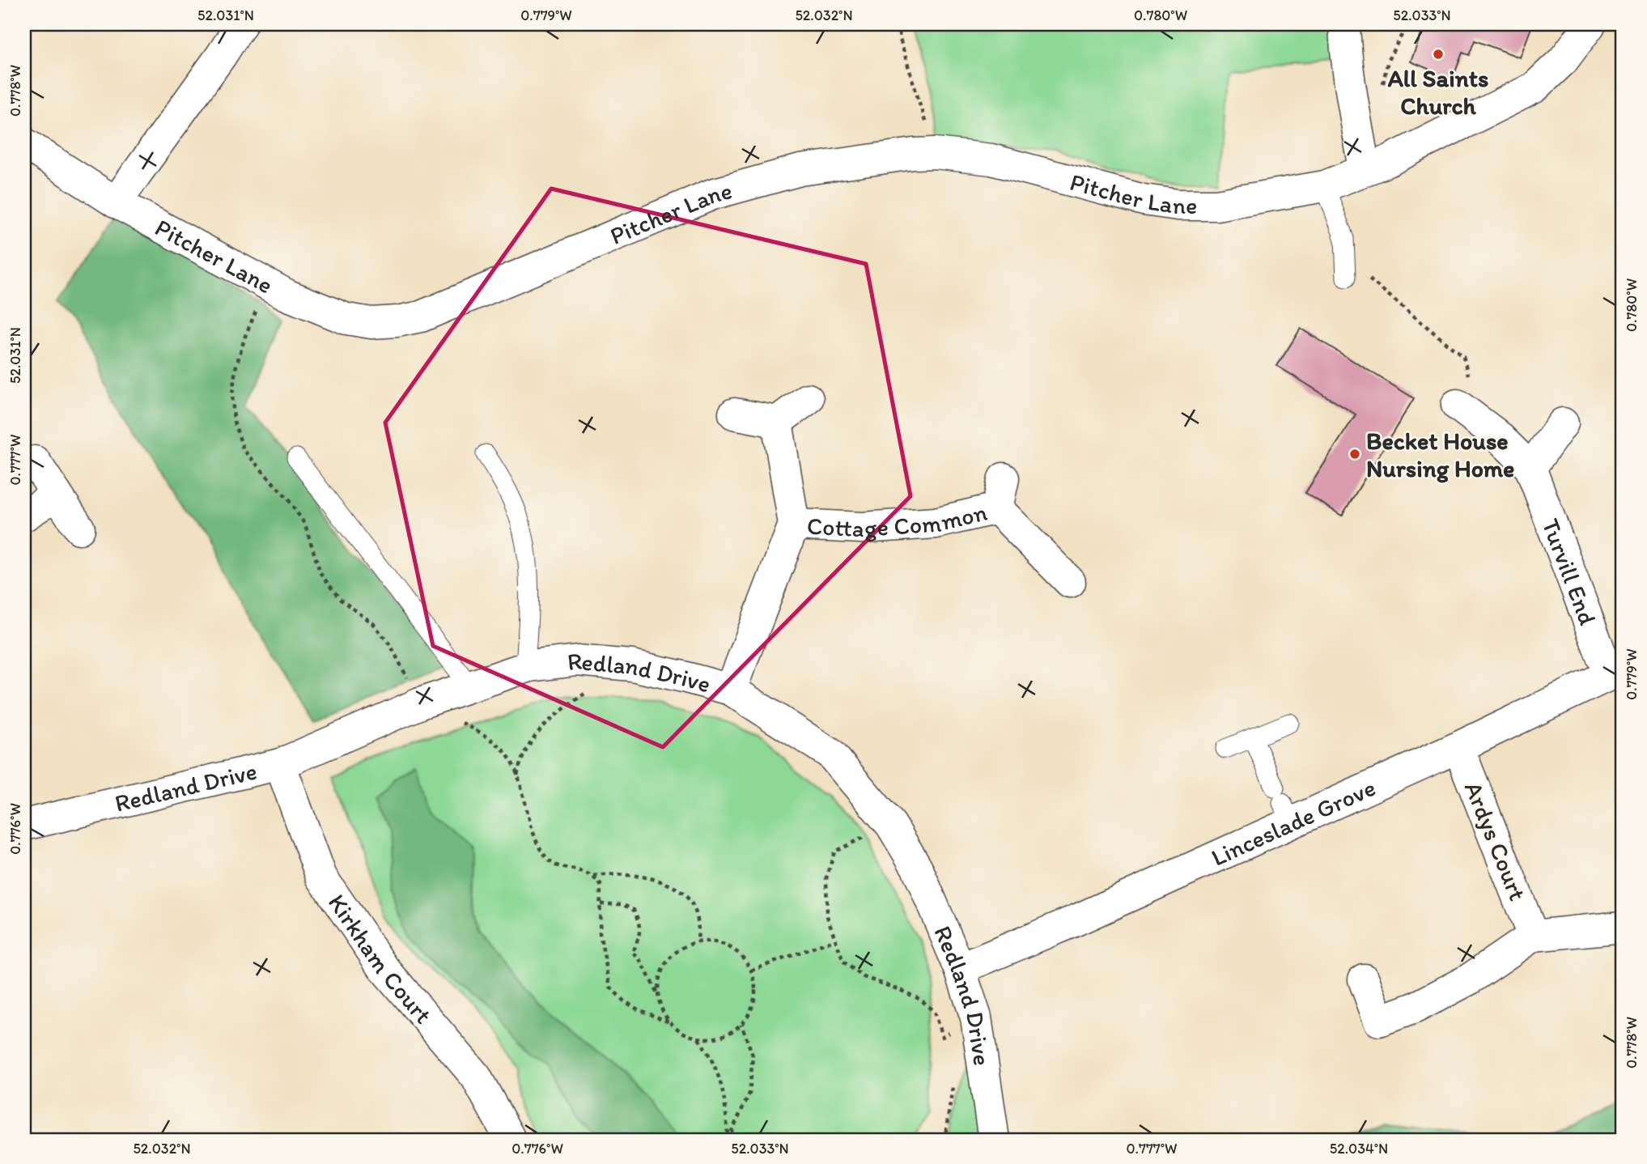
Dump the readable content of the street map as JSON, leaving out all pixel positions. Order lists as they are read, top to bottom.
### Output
{
  "streets": {
    "street": [
      "Pitcher Lane",
      "Cottage Common",
      "Turvill End",
      "Redland Drive",
      "Linceslade Grove",
      "Ardys Court",
      "Kirkham Court"
    ]
  },
  "crossings": [
    ["Cottage Common", "Redland Drive"],
    ["Turvill End", "Linceslade Grove"],
    ["Redland Drive", "Linceslade Grove"],
    ["Redland Drive", "Kirkham Court"],
    ["Linceslade Grove", "Ardys Court"]
  ],
  "places": ["All Saints Church", "Becket House Nursing Home"],
  "coordinates": [
    "52.031°N",
    "0.779°W",
    "52.032°N",
    "0.780°W",
    "52.033°N",
    "0.778°W",
    "0.777°W",
    "0.776°W",
    "52.034°N"
  ]
}
